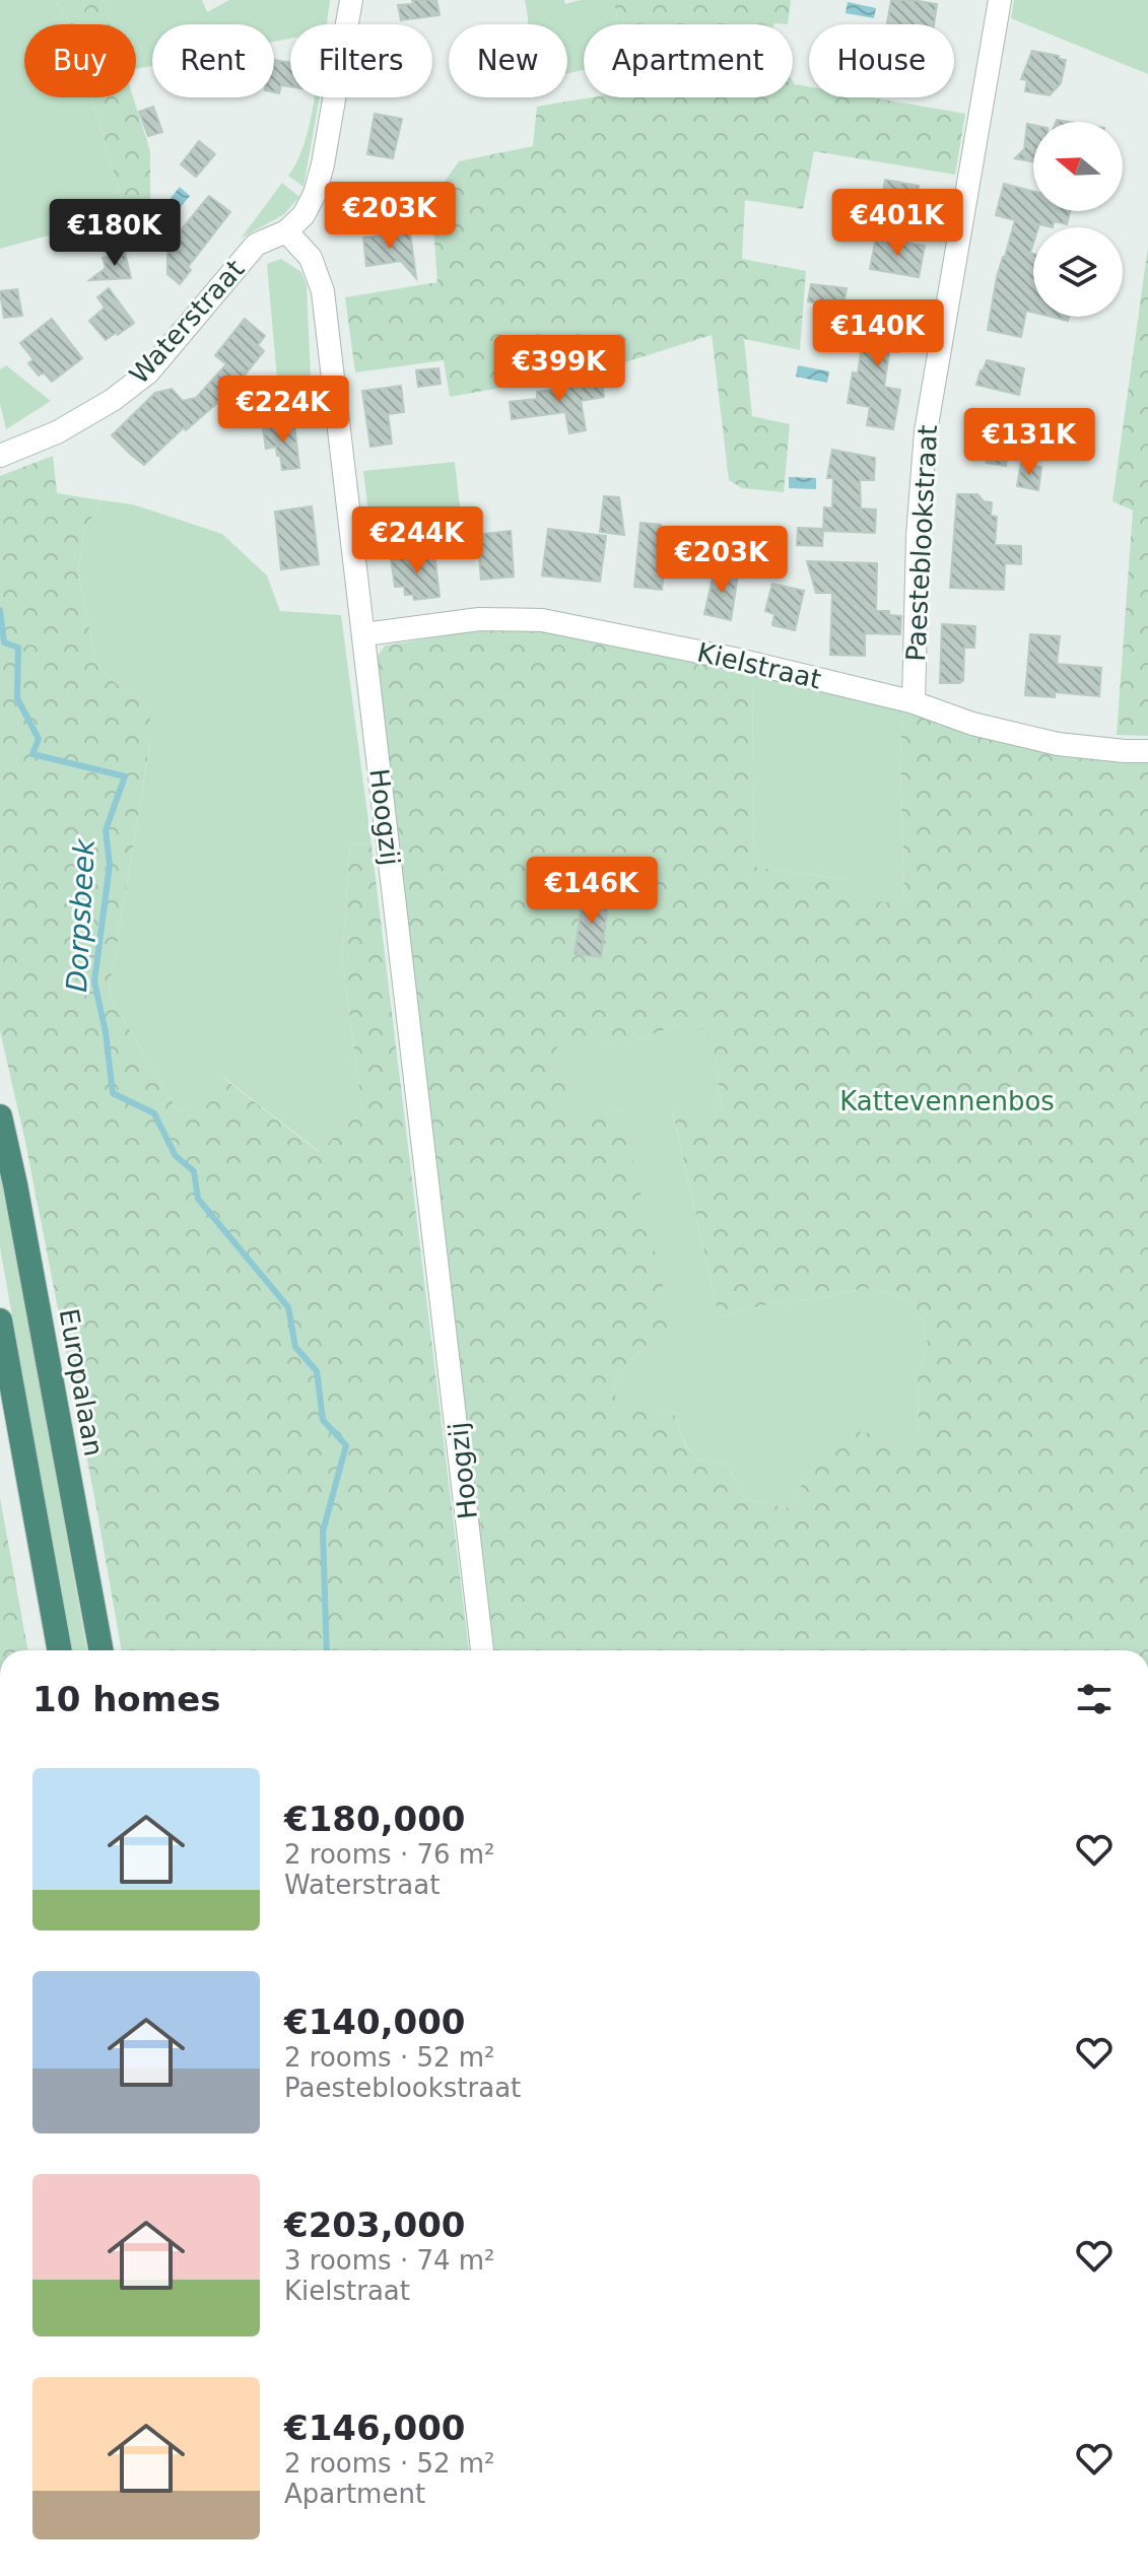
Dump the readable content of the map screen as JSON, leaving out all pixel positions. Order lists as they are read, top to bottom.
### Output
{
  "streets": {
    "highway": ["Europalaan"],
    "street": [
      "Waterstraat",
      "Paesteblookstraat",
      "Kielstraat",
      "Hoogzij"
    ]
  },
  "crossings": [
    ["Waterstraat", "Hoogzij"],
    ["Paesteblookstraat", "Kielstraat"],
    ["Kielstraat", "Hoogzij"]
  ],
  "water": ["Dorpsbeek"],
  "parks": ["Kattevennenbos"],
  "north": "left",
  "page": {
    "chip": [
      "Buy",
      "Rent",
      "Filters",
      "New",
      "Apartment",
      "House"
    ],
    "price": [
      "€203K",
      "€401K",
      "€180K",
      "€140K",
      "€399K",
      "€224K",
      "€131K",
      "€244K",
      "€203K",
      "€146K"
    ],
    "heading": "10 homes",
    "list": [
      {
        "name": "€180,000",
        "note": "2 rooms · 76 m² · Waterstraat"
      },
      {
        "name": "€140,000",
        "note": "2 rooms · 52 m² · Paesteblookstraat"
      },
      {
        "name": "€203,000",
        "note": "3 rooms · 74 m² · Kielstraat"
      },
      {
        "name": "€146,000",
        "note": "2 rooms · 52 m² · Apartment"
      }
    ]
  }
}
